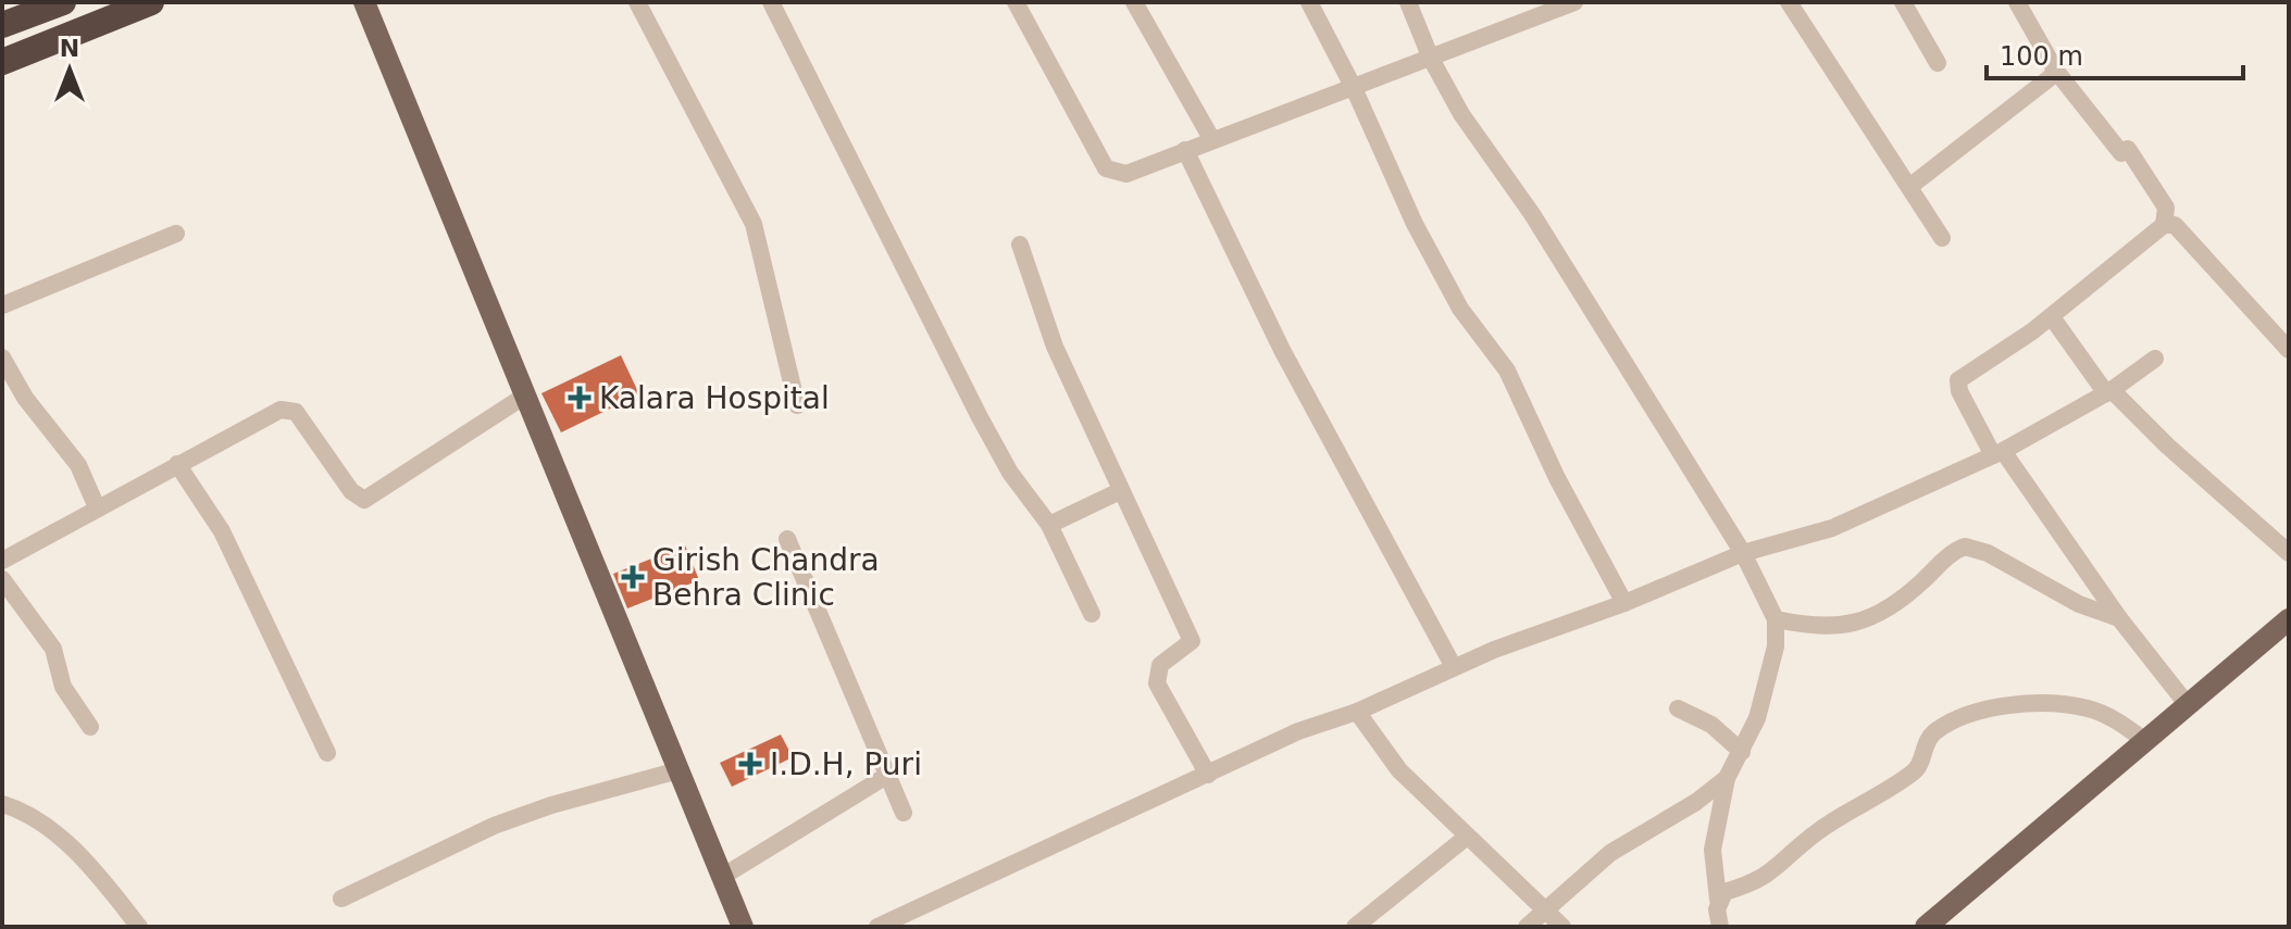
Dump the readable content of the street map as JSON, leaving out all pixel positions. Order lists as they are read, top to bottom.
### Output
{
  "places": {
    "health": ["Kalara Hospital", "Girish Chandra Behra Clinic", "I.D.H, Puri"]
  },
  "scale_bar": "100 m",
  "north": "top"
}
